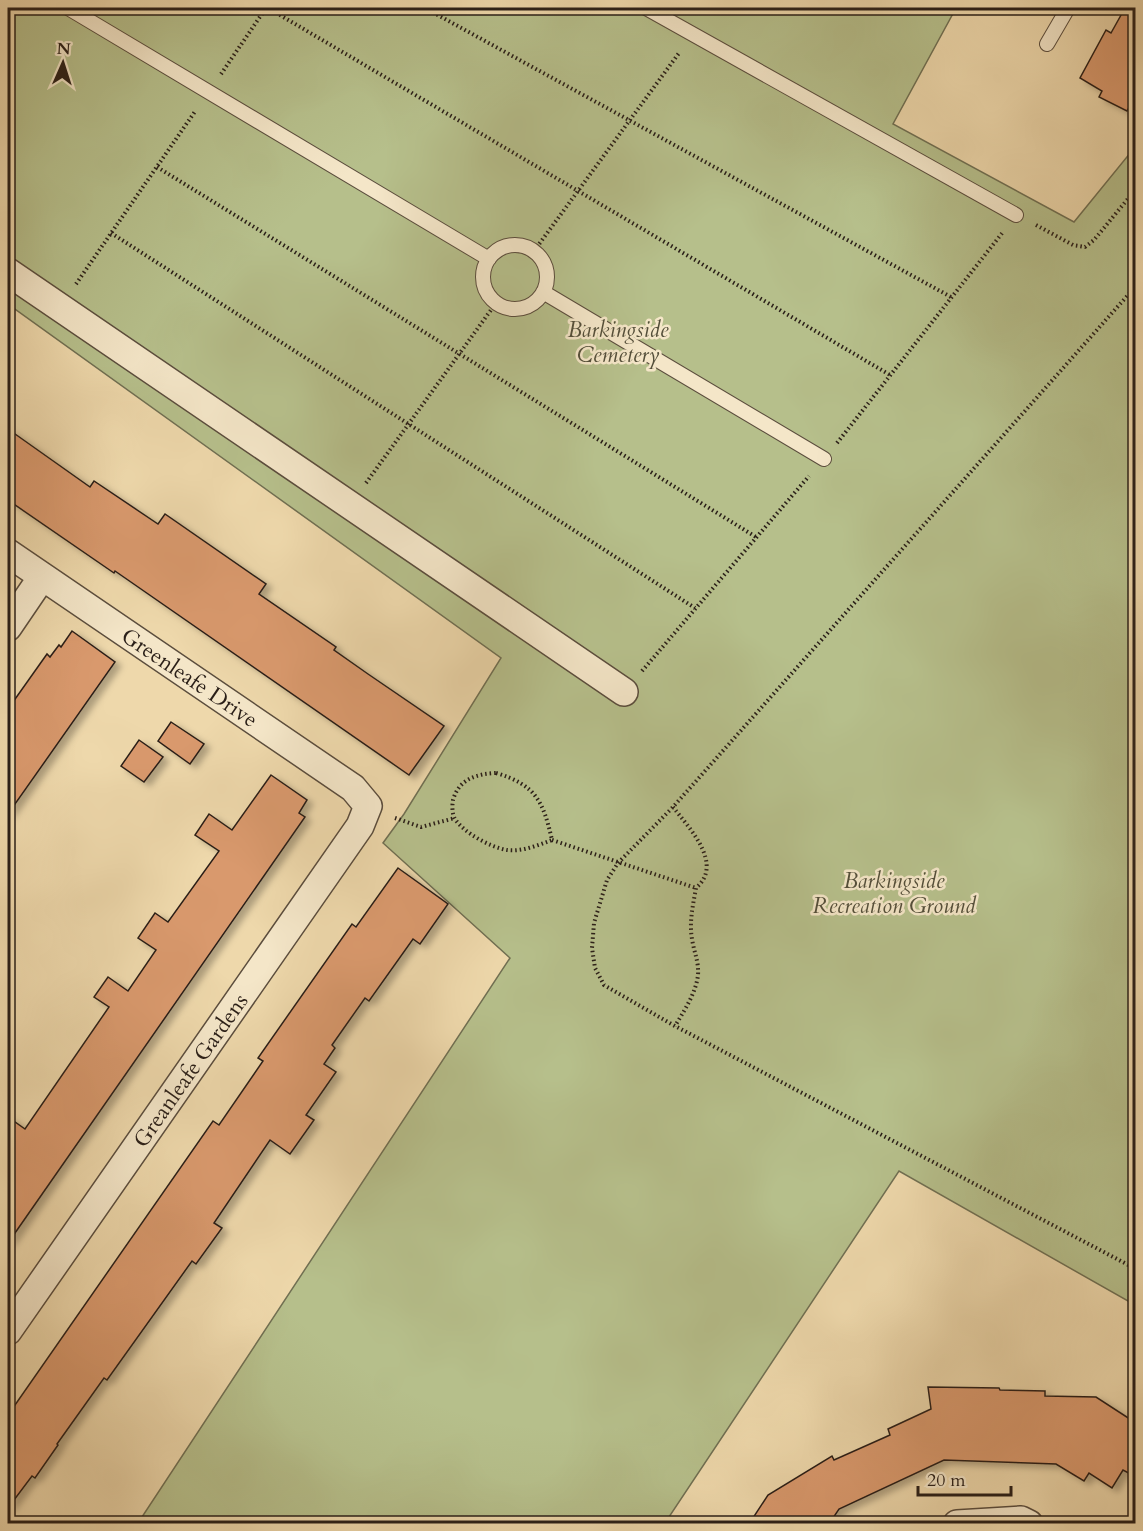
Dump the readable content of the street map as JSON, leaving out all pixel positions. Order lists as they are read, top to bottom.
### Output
{
  "streets": {
    "street": ["Greenleafe Drive", "Greanleafe Gardens"]
  },
  "crossings": [
    ["Greenleafe Drive", "Greanleafe Gardens"]
  ],
  "parks": ["Barkingside Cemetery", "Barkingside Recreation Ground"],
  "scale_bar": "20 m",
  "north": "top"
}
